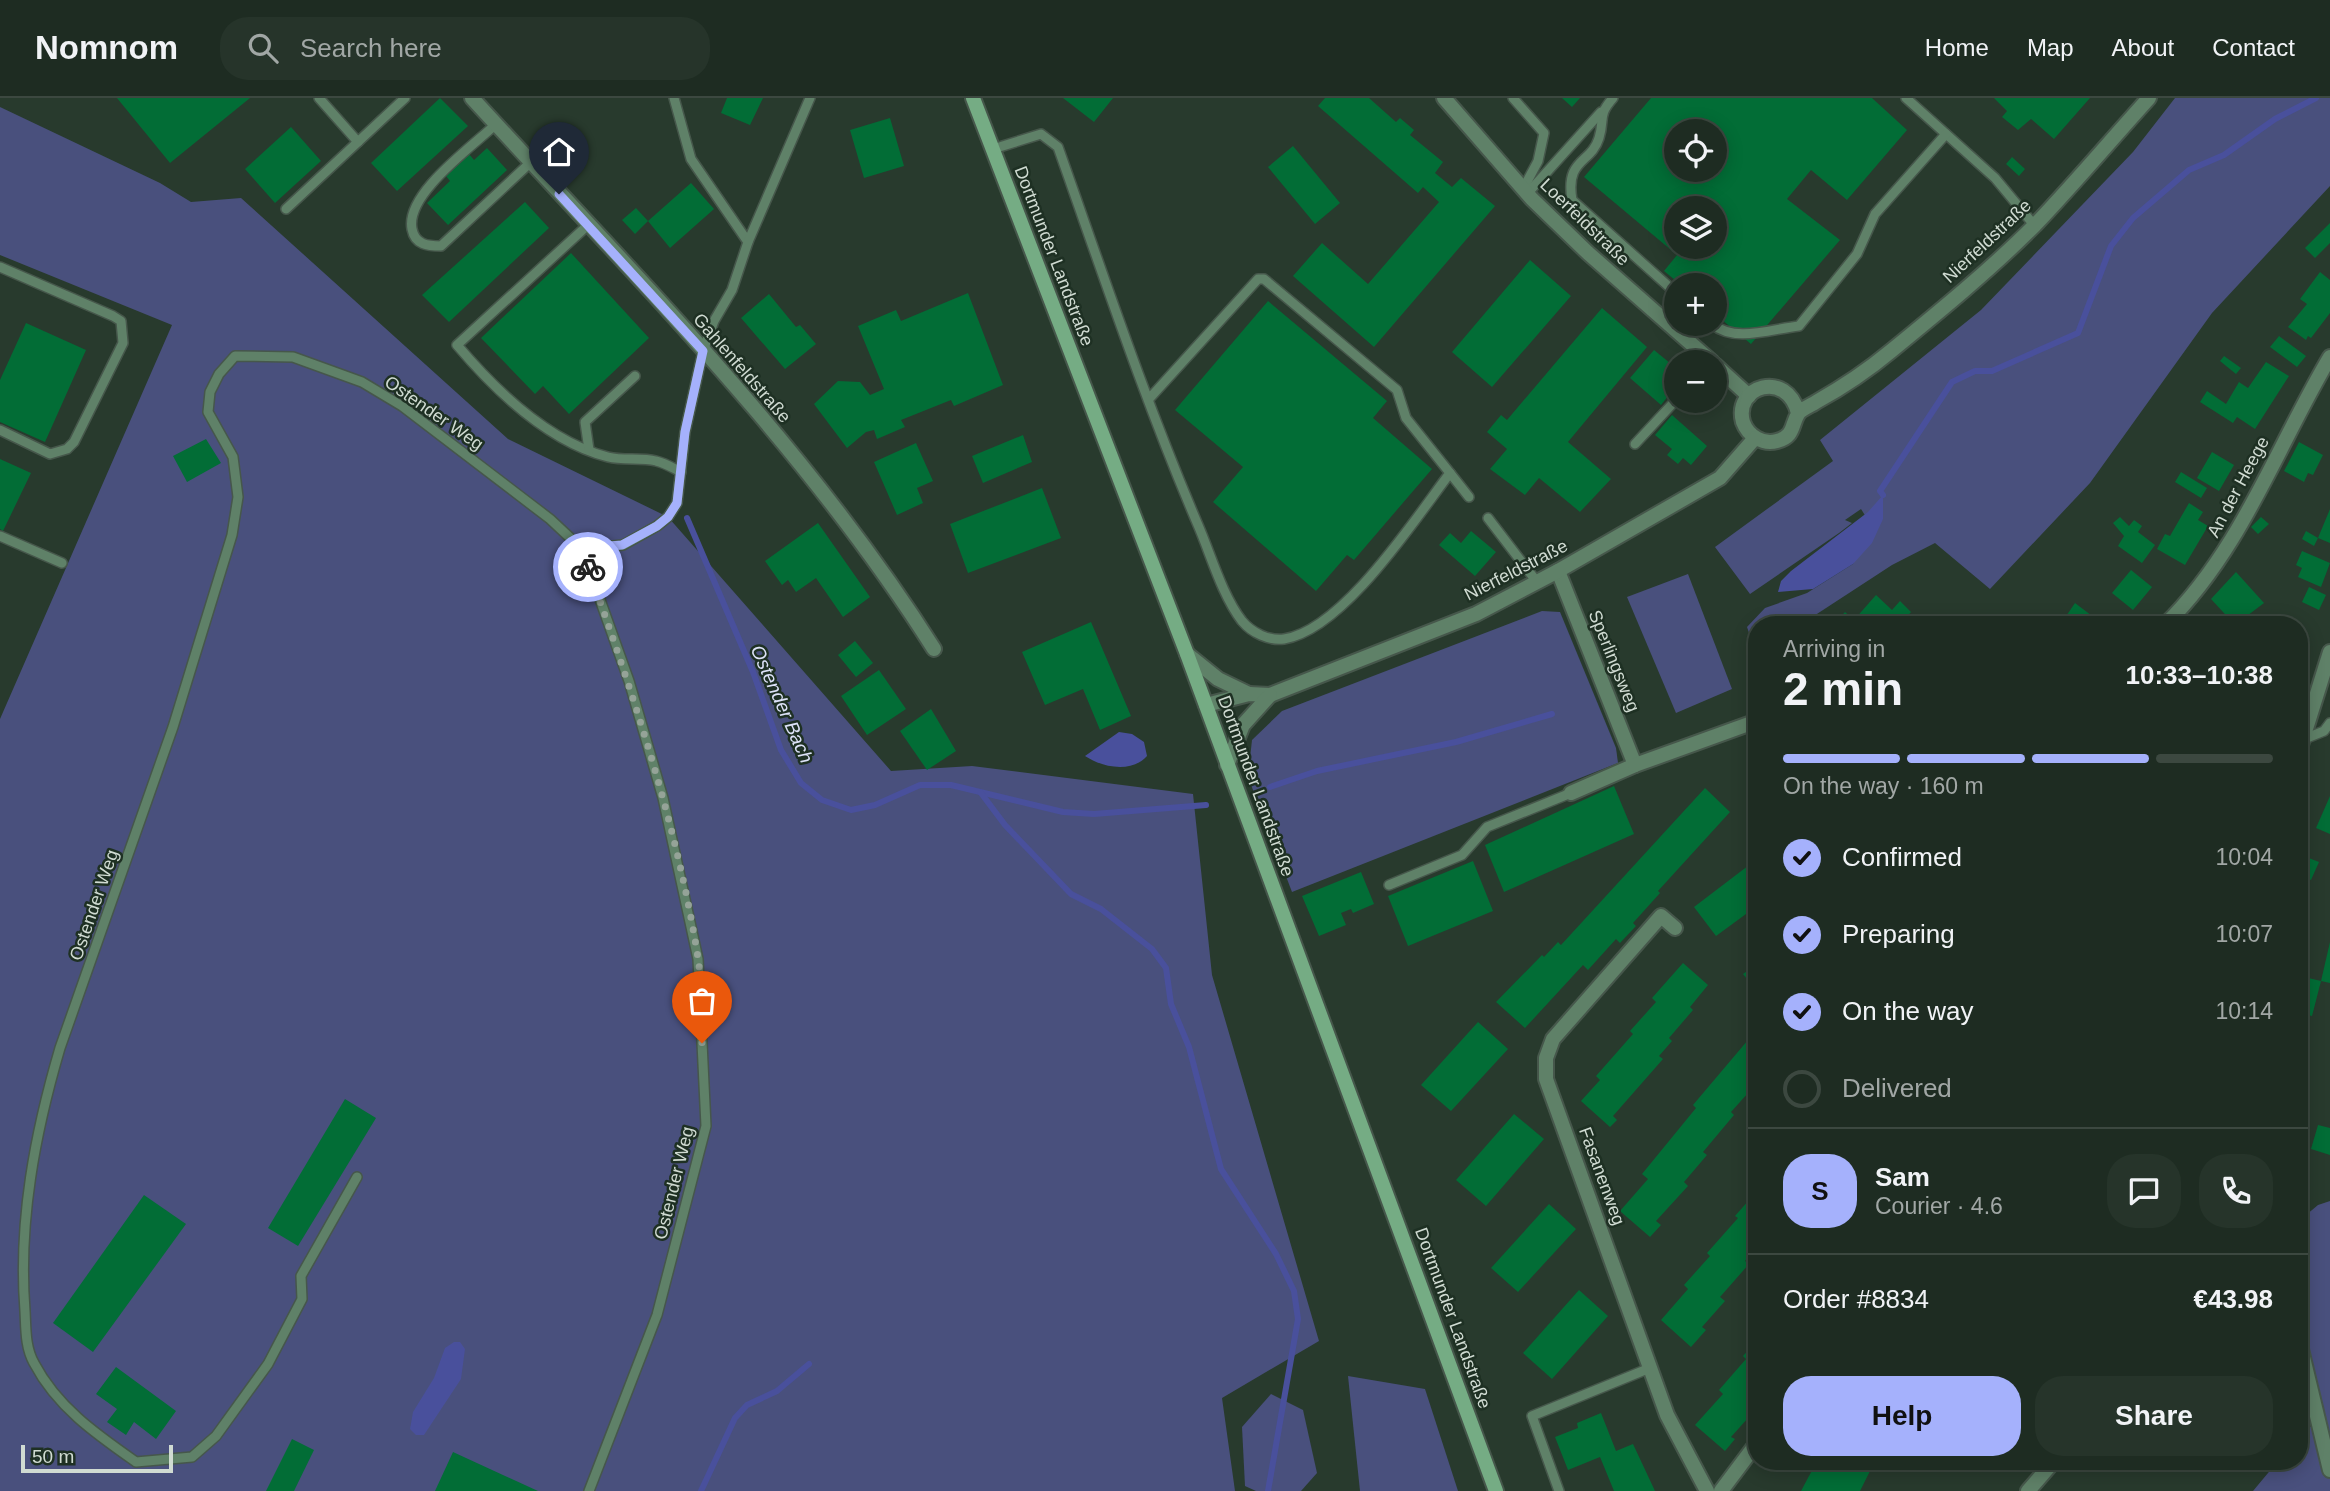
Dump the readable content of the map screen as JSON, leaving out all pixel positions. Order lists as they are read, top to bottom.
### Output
{
  "streets": {
    "main road": ["Dortmunder Landstraße"],
    "street": [
      "Loerfeldstraße",
      "Nierfeldstraße",
      "Gahlenfeldstraße",
      "An der Heege",
      "Sperlingsweg",
      "Fasanenweg"
    ],
    "lane": ["Ostender Weg"]
  },
  "crossings": [
    ["Loerfeldstraße", "Nierfeldstraße"],
    ["Nierfeldstraße", "Dortmunder Landstraße"],
    ["Nierfeldstraße", "Sperlingsweg"]
  ],
  "water": ["Ostender Bach"],
  "scale_bar": "50 m",
  "page": {
    "header": "Nomnom",
    "search": "Search here",
    "nav": [
      "Home",
      "Map",
      "About",
      "Contact"
    ],
    "map_buttons": ["+", "−"],
    "heading": ["2 min", "Arriving in", "10:33–10:38"],
    "panel": [
      "Sam",
      "Courier · 4.6",
      "Order #8834",
      "€43.98"
    ],
    "bar": "On the way · 160 m",
    "list": [
      ["Confirmed", "10:04"],
      ["Preparing", "10:07"],
      ["On the way", "10:14"],
      "Delivered"
    ],
    "round": "S",
    "buttons": ["Help", "Share"],
    "scale": "50 m"
  }
}
